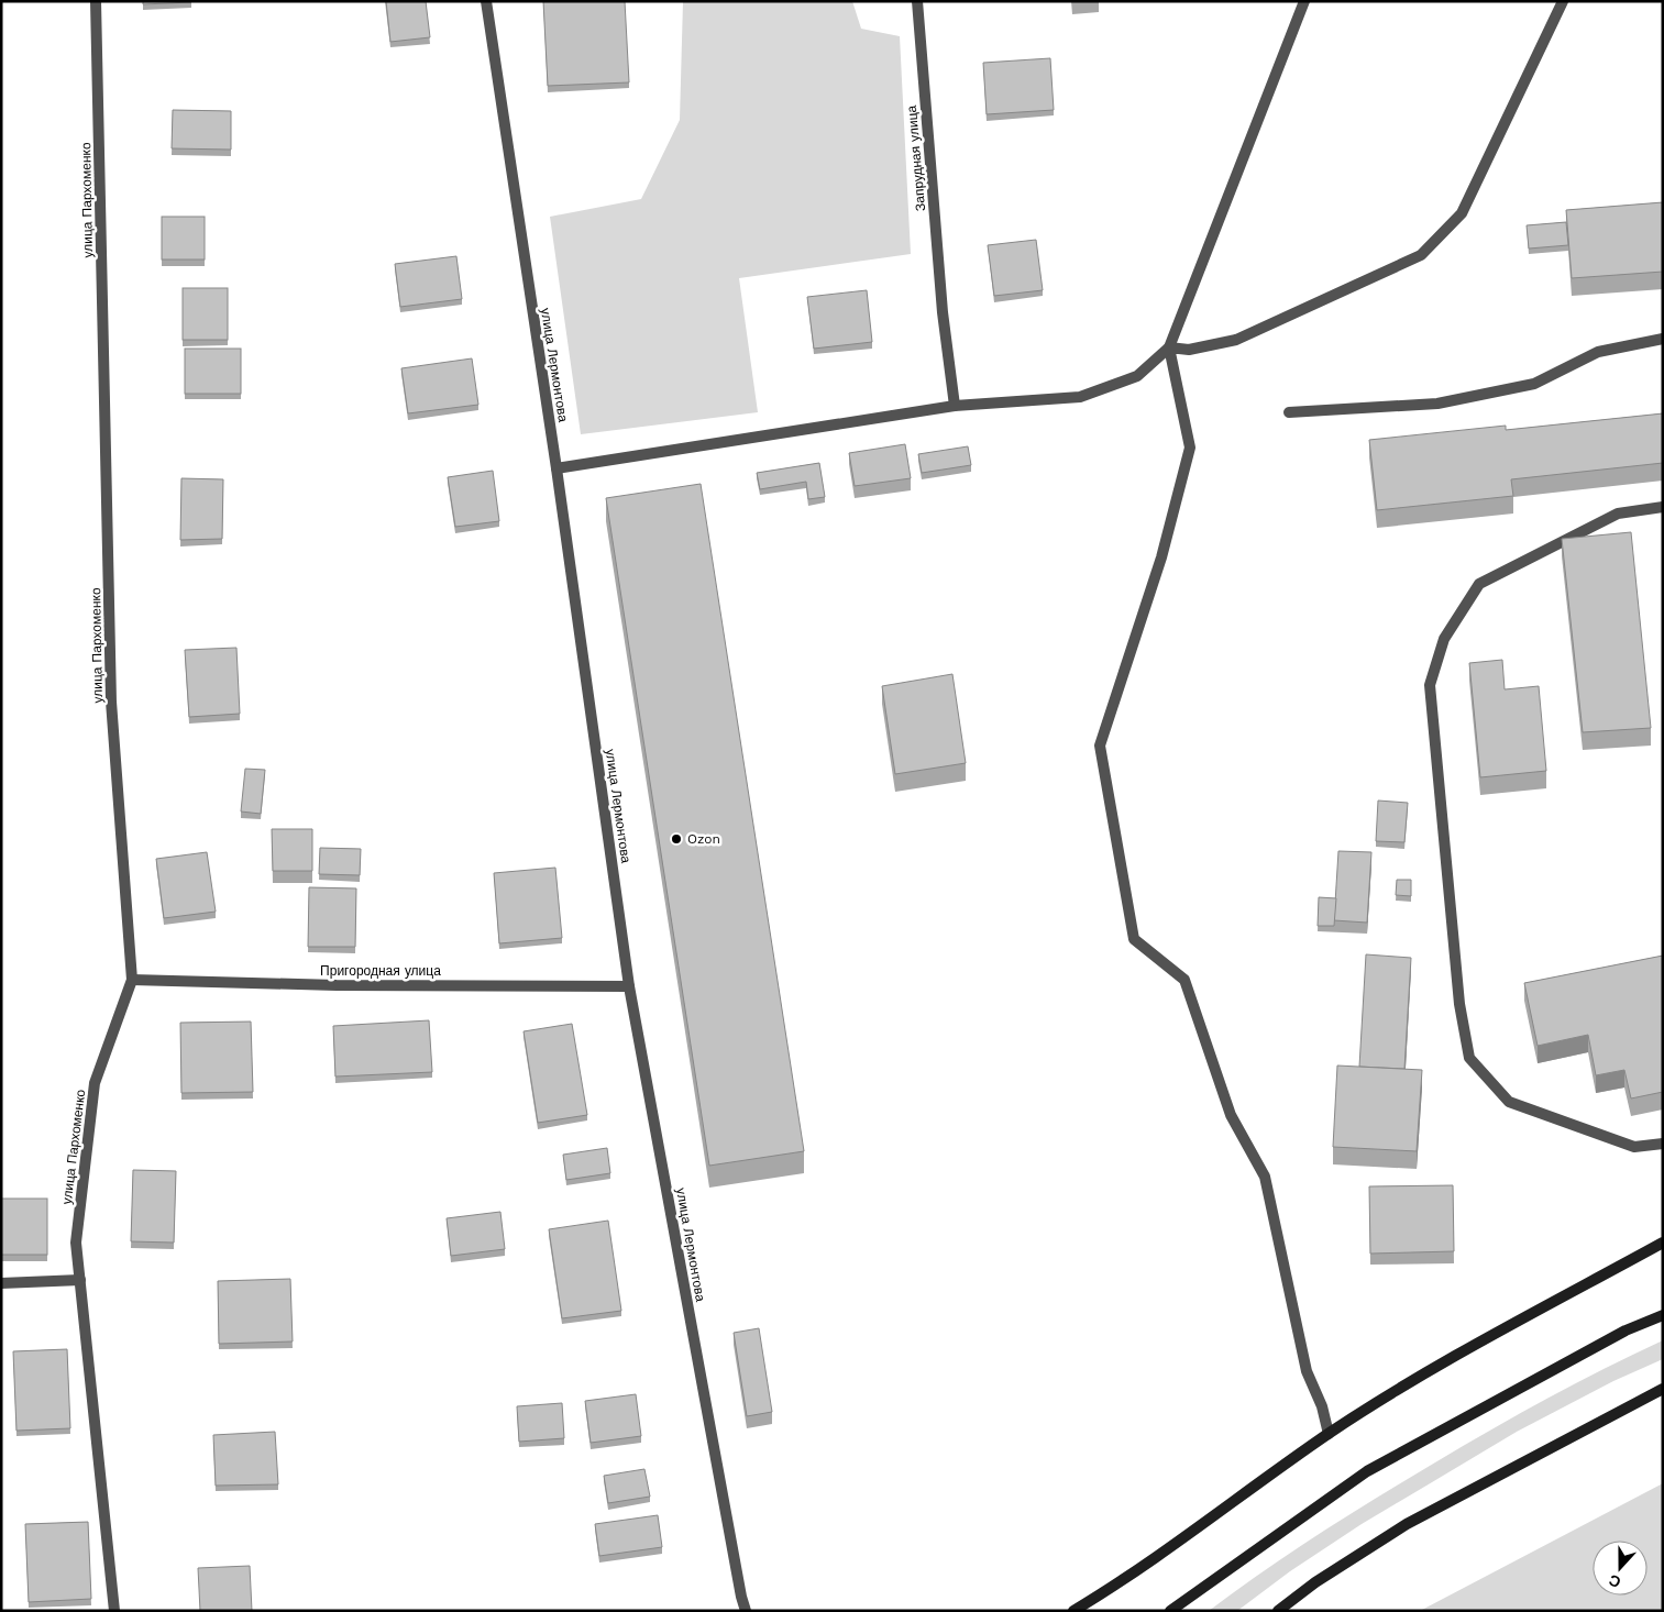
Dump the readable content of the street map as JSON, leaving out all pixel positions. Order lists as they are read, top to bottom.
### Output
{
  "streets": {
    "street": [
      "Запрудная улица",
      "улица Пархоменко",
      "улица Лермонтова",
      "Пригородная улица"
    ]
  },
  "crossings": [
    ["улица Пархоменко", "Пригородная улица"],
    ["улица Лермонтова", "Пригородная улица"]
  ],
  "places": ["Ozon"],
  "north": "bottom"
}
